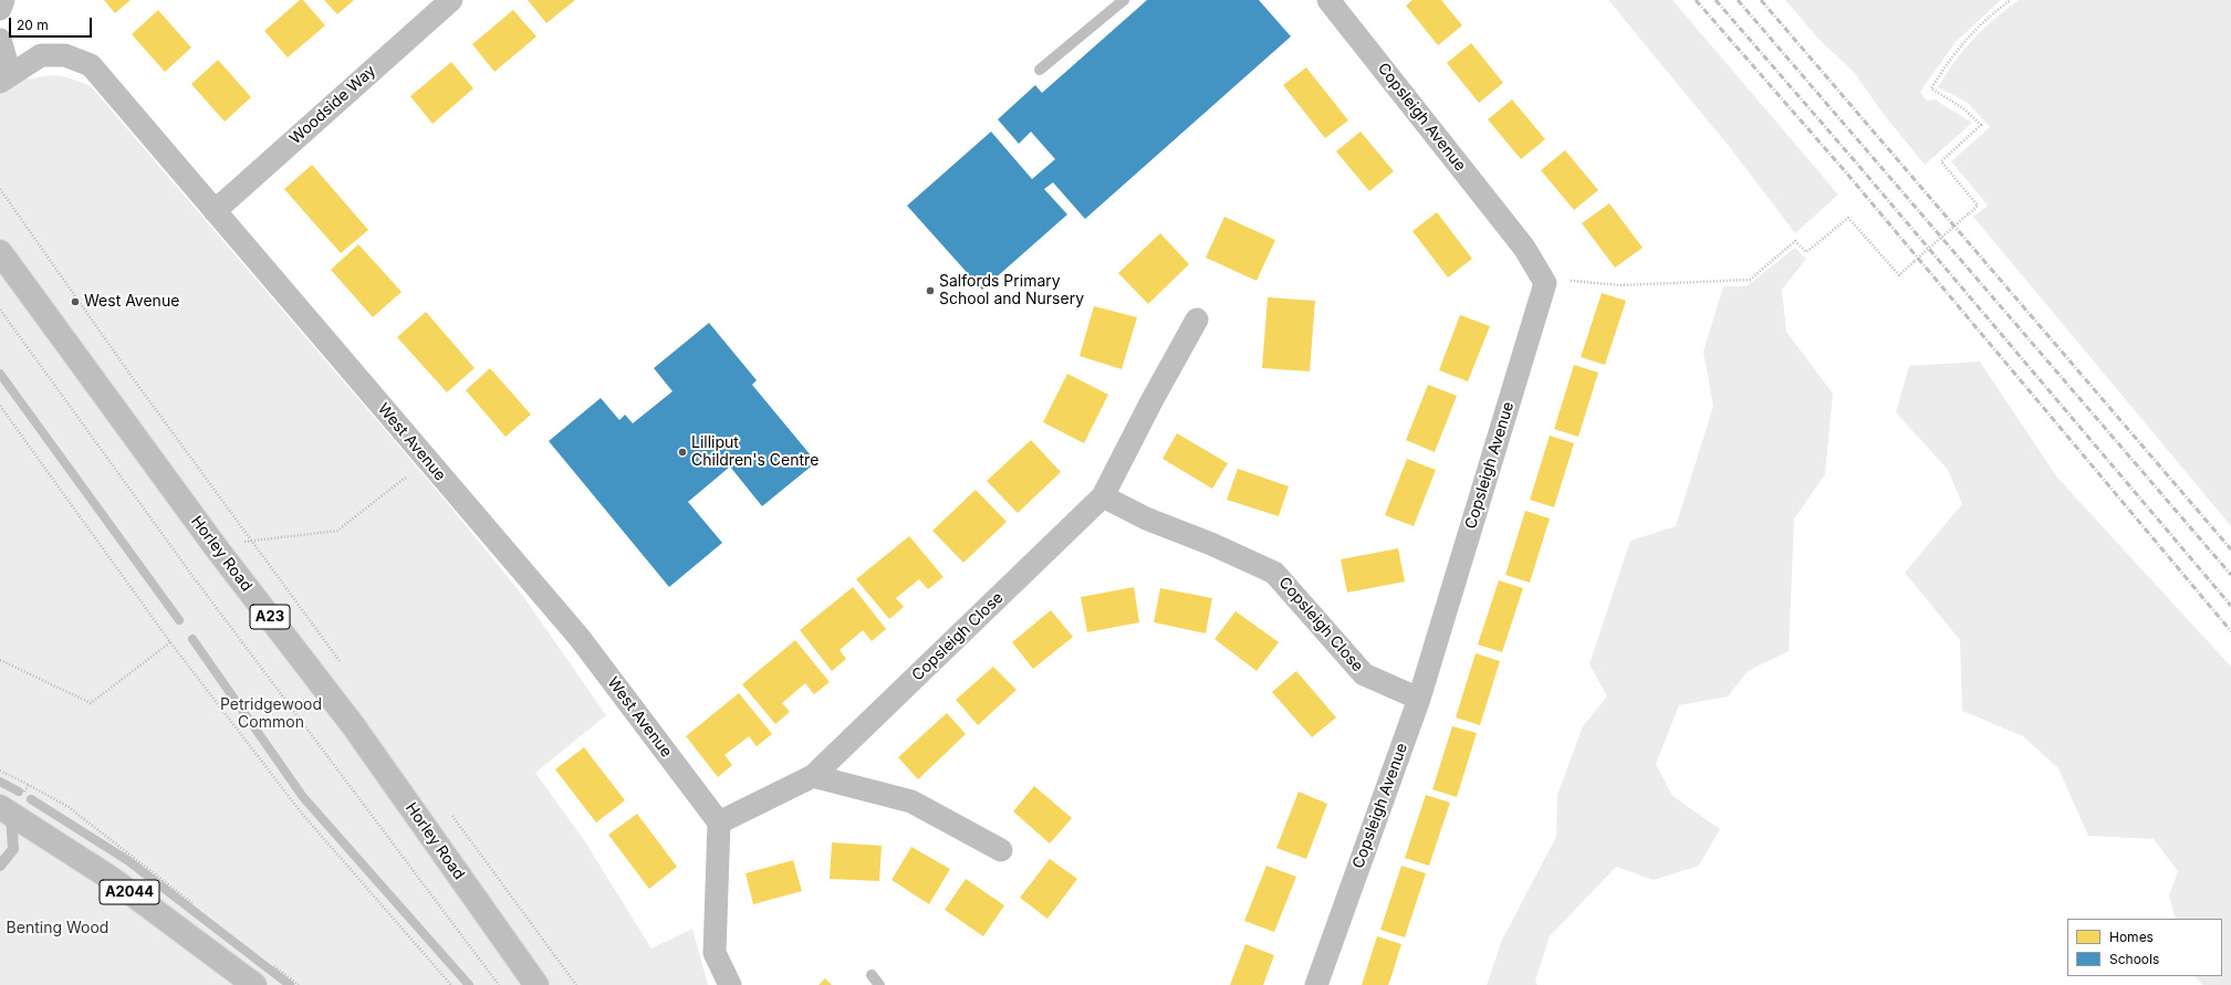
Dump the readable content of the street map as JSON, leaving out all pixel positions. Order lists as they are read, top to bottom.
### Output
{
  "streets": {
    "main road": ["Horley Road", "A23", "A2044"],
    "street": [
      "Woodside Way",
      "Copsleigh Avenue",
      "West Avenue",
      "Copsleigh Close"
    ]
  },
  "crossings": [
    ["Woodside Way", "West Avenue"],
    ["Copsleigh Avenue", "Copsleigh Close"],
    ["West Avenue", "Copsleigh Close"]
  ],
  "parks": ["Petridgewood Common", "Benting Wood"],
  "places": ["Salfords Primary School and Nursery", "West Avenue", "Lilliput Children's Centre"],
  "legend": ["Homes", "Schools"],
  "scale_bar": "20 m"
}
